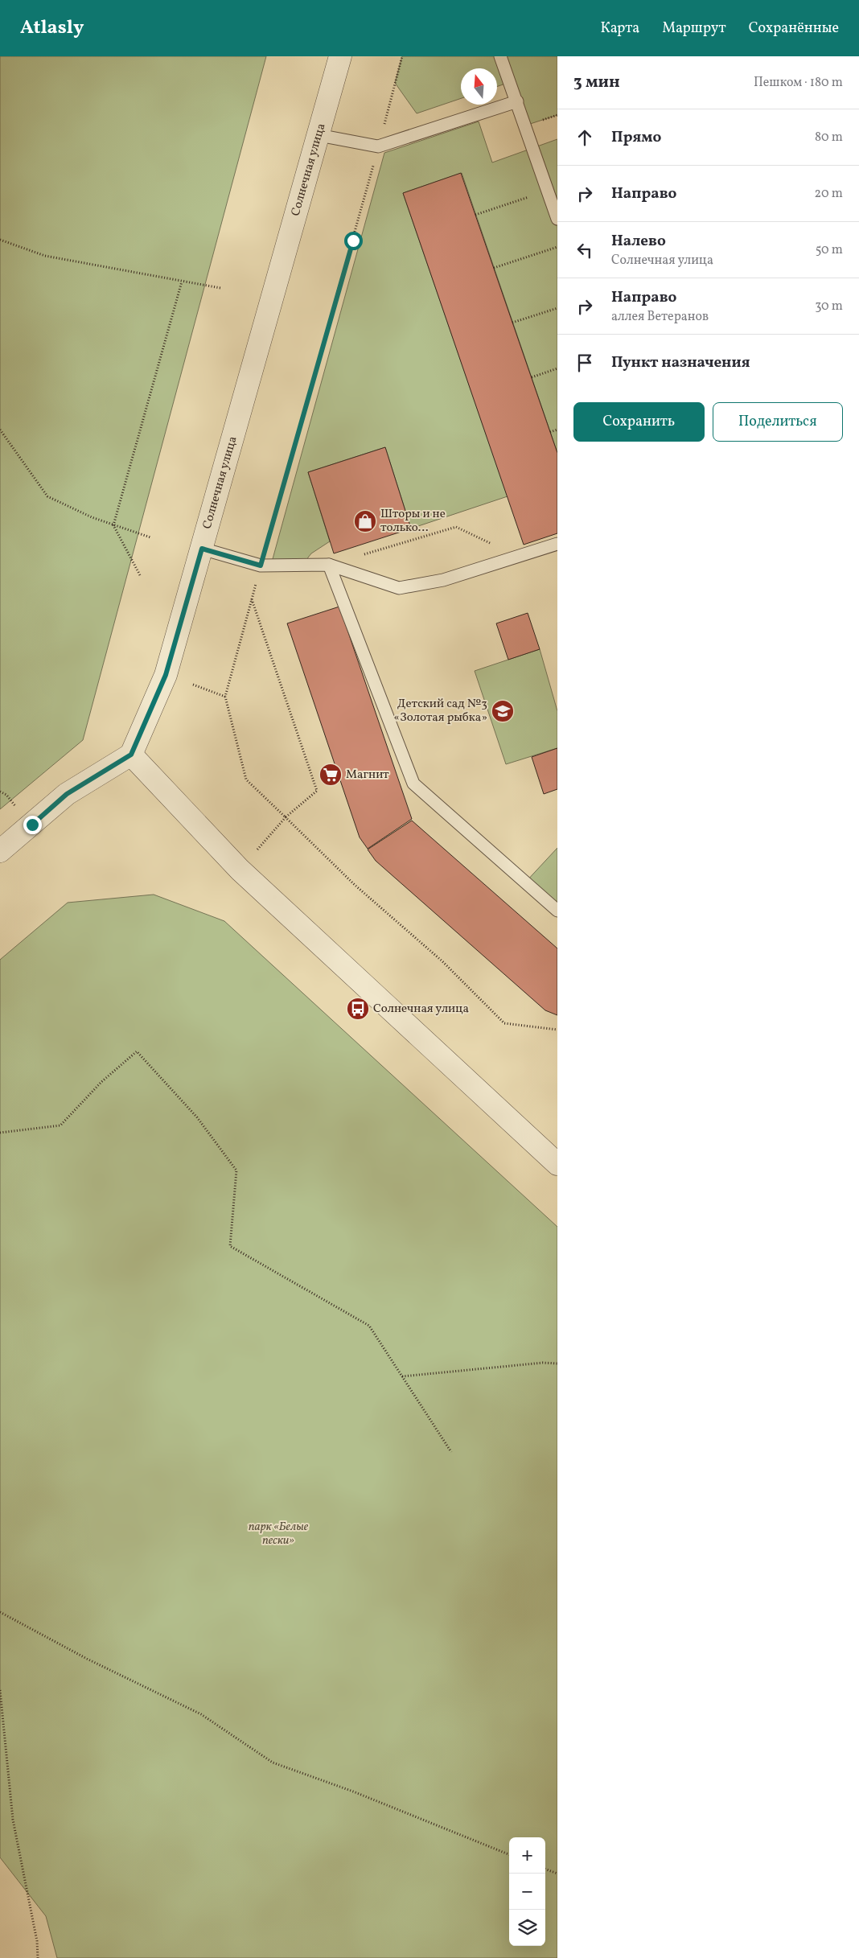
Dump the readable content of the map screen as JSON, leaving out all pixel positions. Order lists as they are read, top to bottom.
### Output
{
  "streets": {
    "street": ["Солнечная улица"]
  },
  "parks": ["парк «Белые пески»"],
  "places": {
    "shop": ["Шторы и не только..."],
    "school or university": ["Детский сад №3 «Золотая рыбка»"],
    "supermarket": ["Магнит"],
    "bus stop": ["Солнечная улица"]
  },
  "north": "top",
  "page": {
    "header": "Atlasly",
    "nav": ["Карта", "Маршрут", "Сохранённые"],
    "heading": ["3 мин", "Пешком · 180 m"],
    "list": [
      ["Прямо", "80 m"],
      ["Направо", "20 m"],
      ["Налево", "Солнечная улица", "50 m"],
      ["Направо", "аллея Ветеранов", "30 m"],
      "Пункт назначения"
    ],
    "buttons": ["Сохранить", "Поделиться"],
    "map_buttons": ["+", "−"]
  }
}
